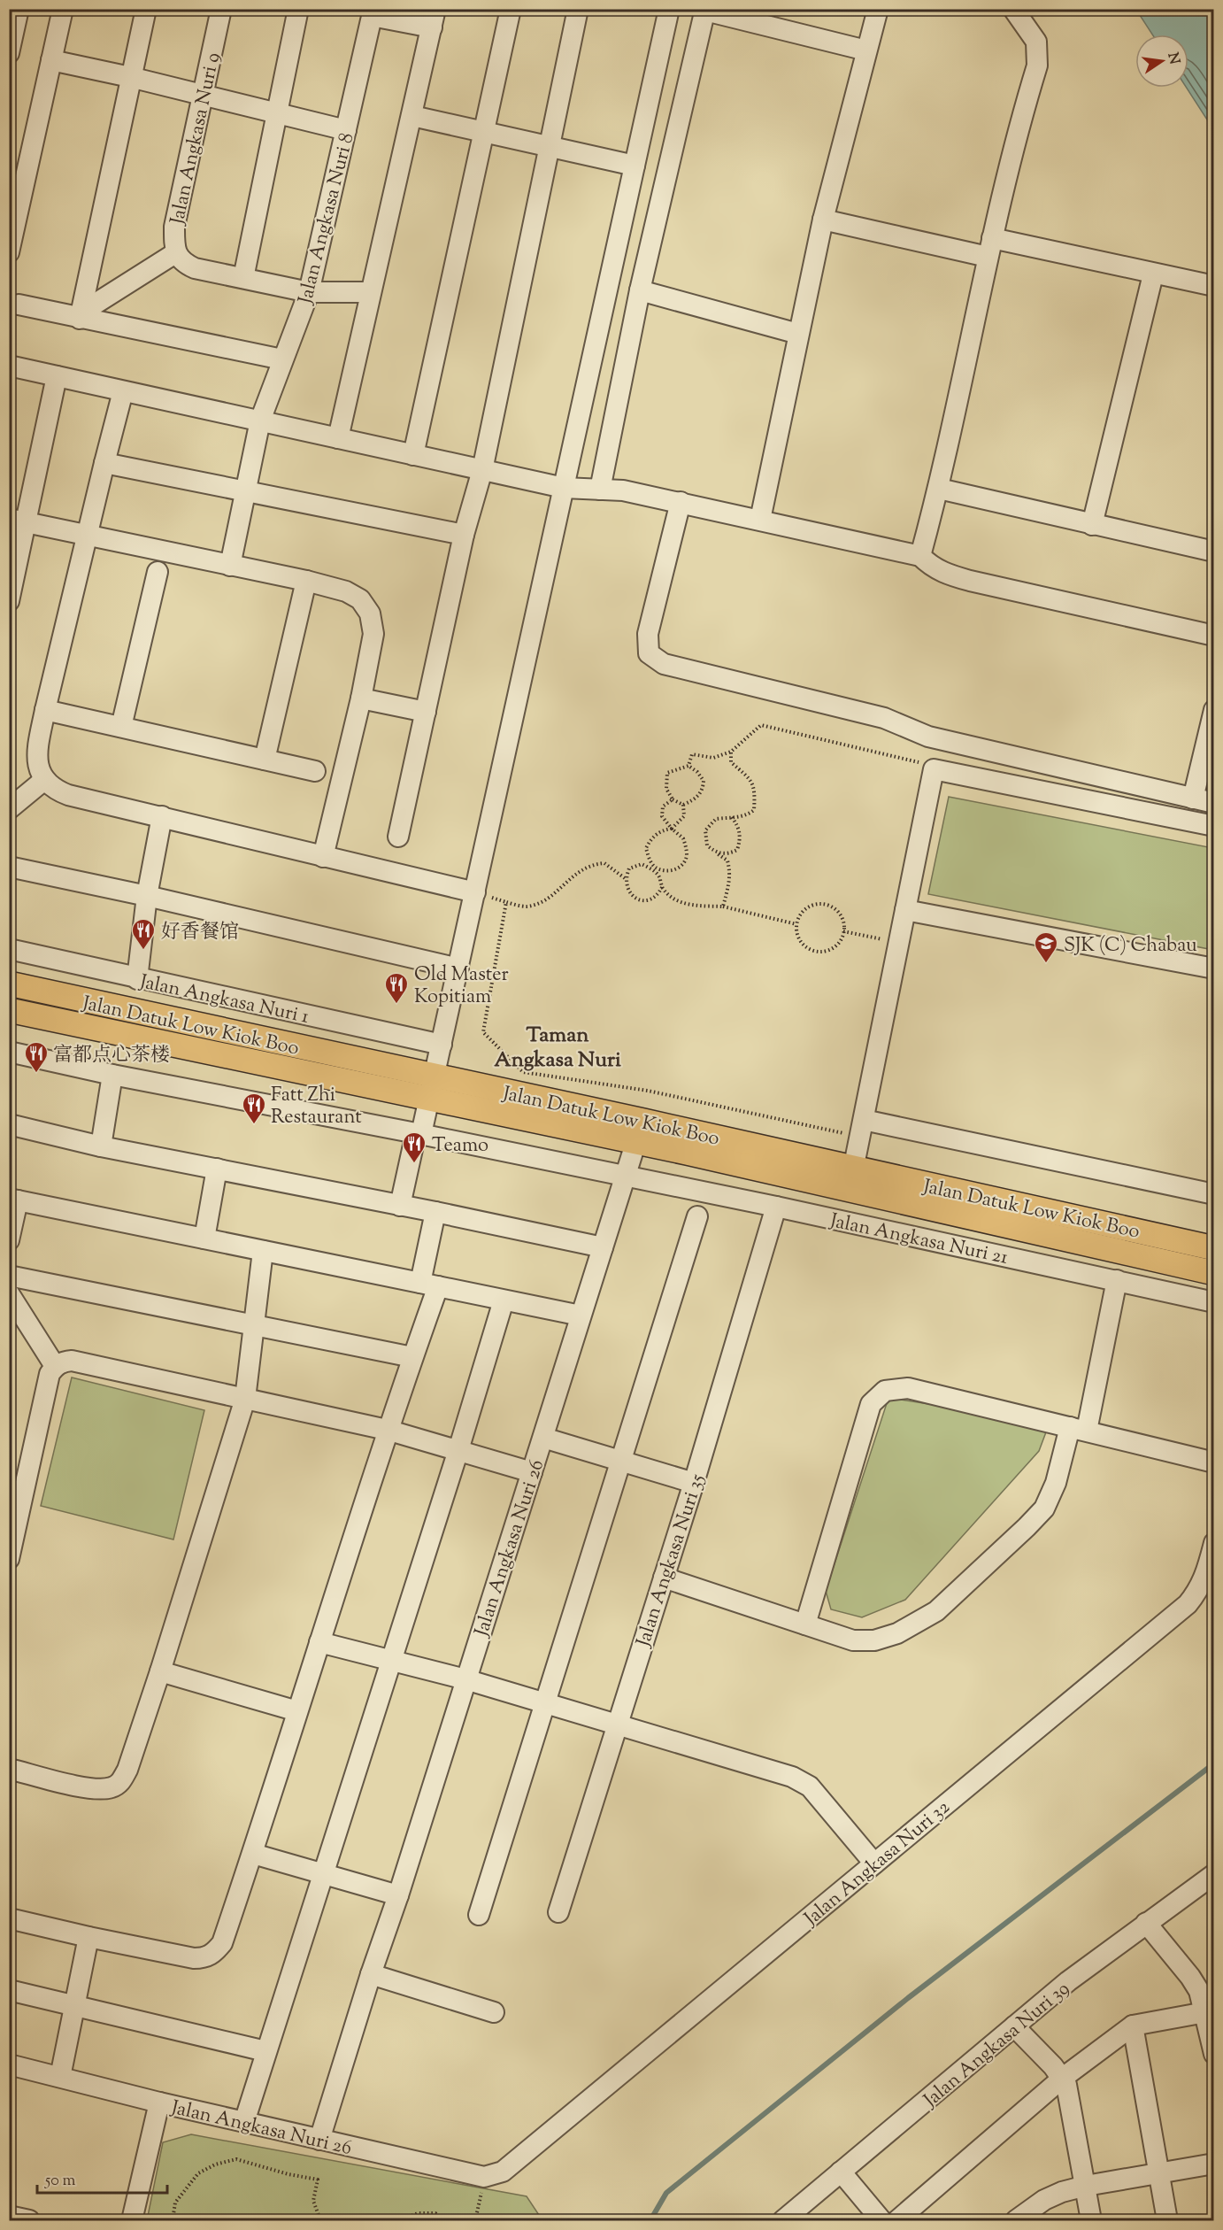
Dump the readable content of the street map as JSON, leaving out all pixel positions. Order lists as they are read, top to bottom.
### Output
{
  "streets": {
    "main road": ["Jalan Datuk Low Kiok Boo"],
    "street": [
      "Jalan Angkasa Nuri 9",
      "Jalan Angkasa Nuri 8",
      "Jalan Angkasa Nuri 1",
      "Jalan Angkasa Nuri 21",
      "Jalan Angkasa Nuri 26",
      "Jalan Angkasa Nuri 35",
      "Jalan Angkasa Nuri 32",
      "Jalan Angkasa Nuri 39"
    ]
  },
  "crossings": [
    ["Jalan Angkasa Nuri 9", "Jalan Angkasa Nuri 8"],
    ["Jalan Datuk Low Kiok Boo", "Jalan Angkasa Nuri 26"],
    ["Jalan Angkasa Nuri 21", "Jalan Angkasa Nuri 26"],
    ["Jalan Angkasa Nuri 21", "Jalan Angkasa Nuri 35"],
    ["Jalan Angkasa Nuri 26", "Jalan Angkasa Nuri 32"]
  ],
  "districts": ["Taman Angkasa Nuri"],
  "places": {
    "restaurant": [
      "好香餐馆",
      "Old Master Kopitiam",
      "富都点心茶楼",
      "Fatt Zhi Restaurant",
      "Teamo"
    ],
    "school or university": ["SJK (C) Chabau"]
  },
  "scale_bar": "50 m",
  "north": "right"
}
